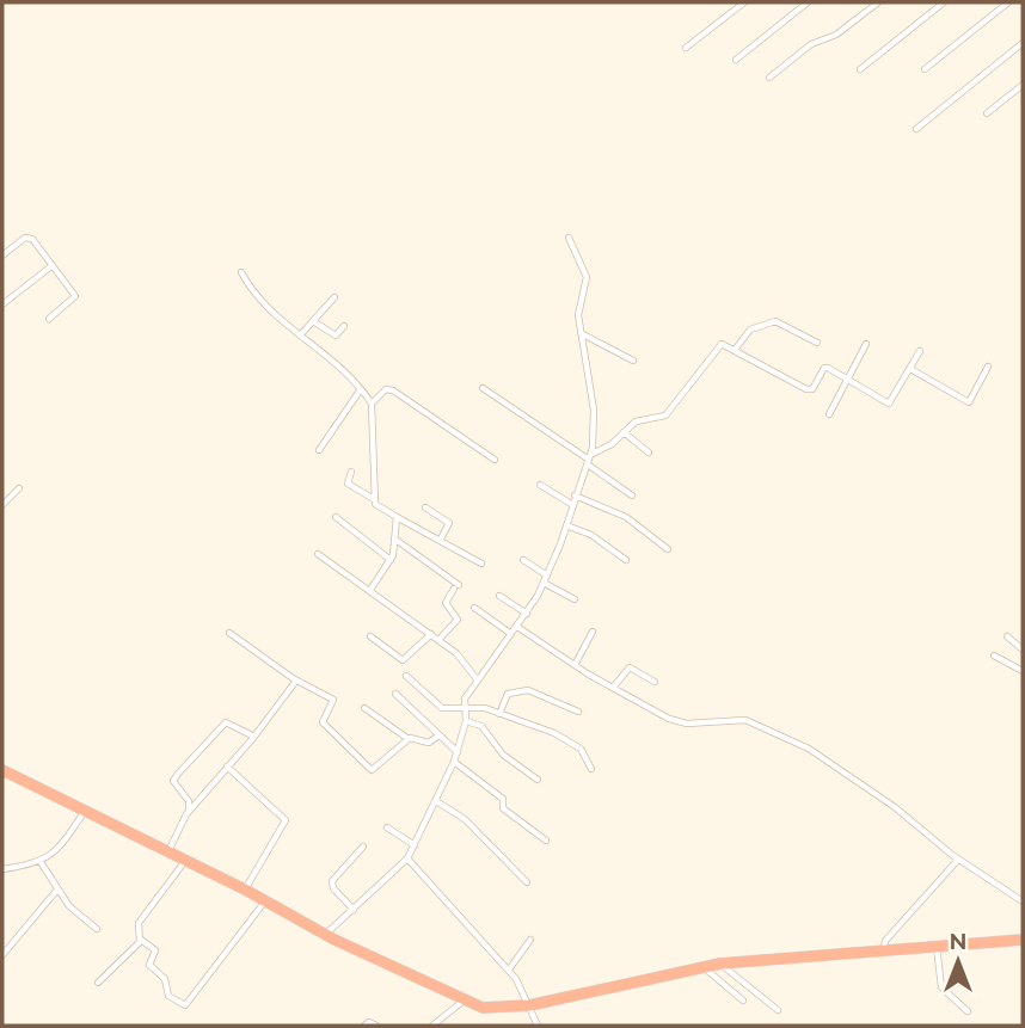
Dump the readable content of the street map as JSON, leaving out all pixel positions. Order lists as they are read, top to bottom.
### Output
{
  "north": "top"
}
